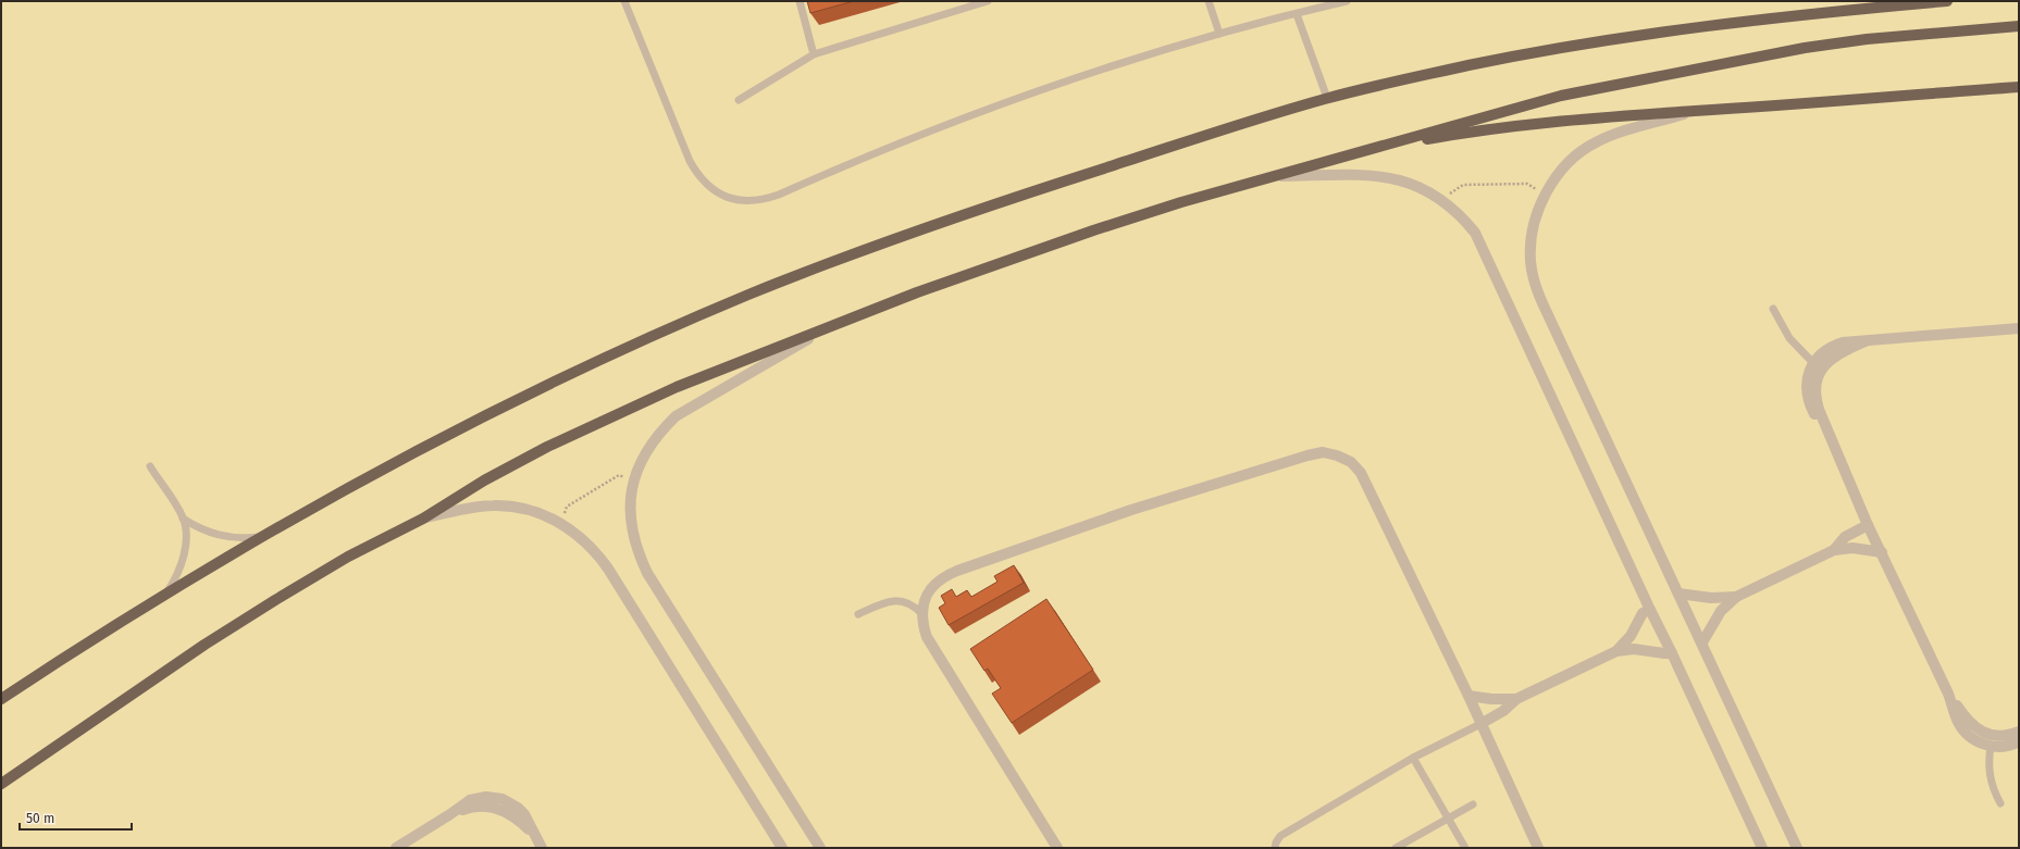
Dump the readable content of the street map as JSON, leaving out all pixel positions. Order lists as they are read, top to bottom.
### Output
{
  "scale_bar": "50 m"
}
